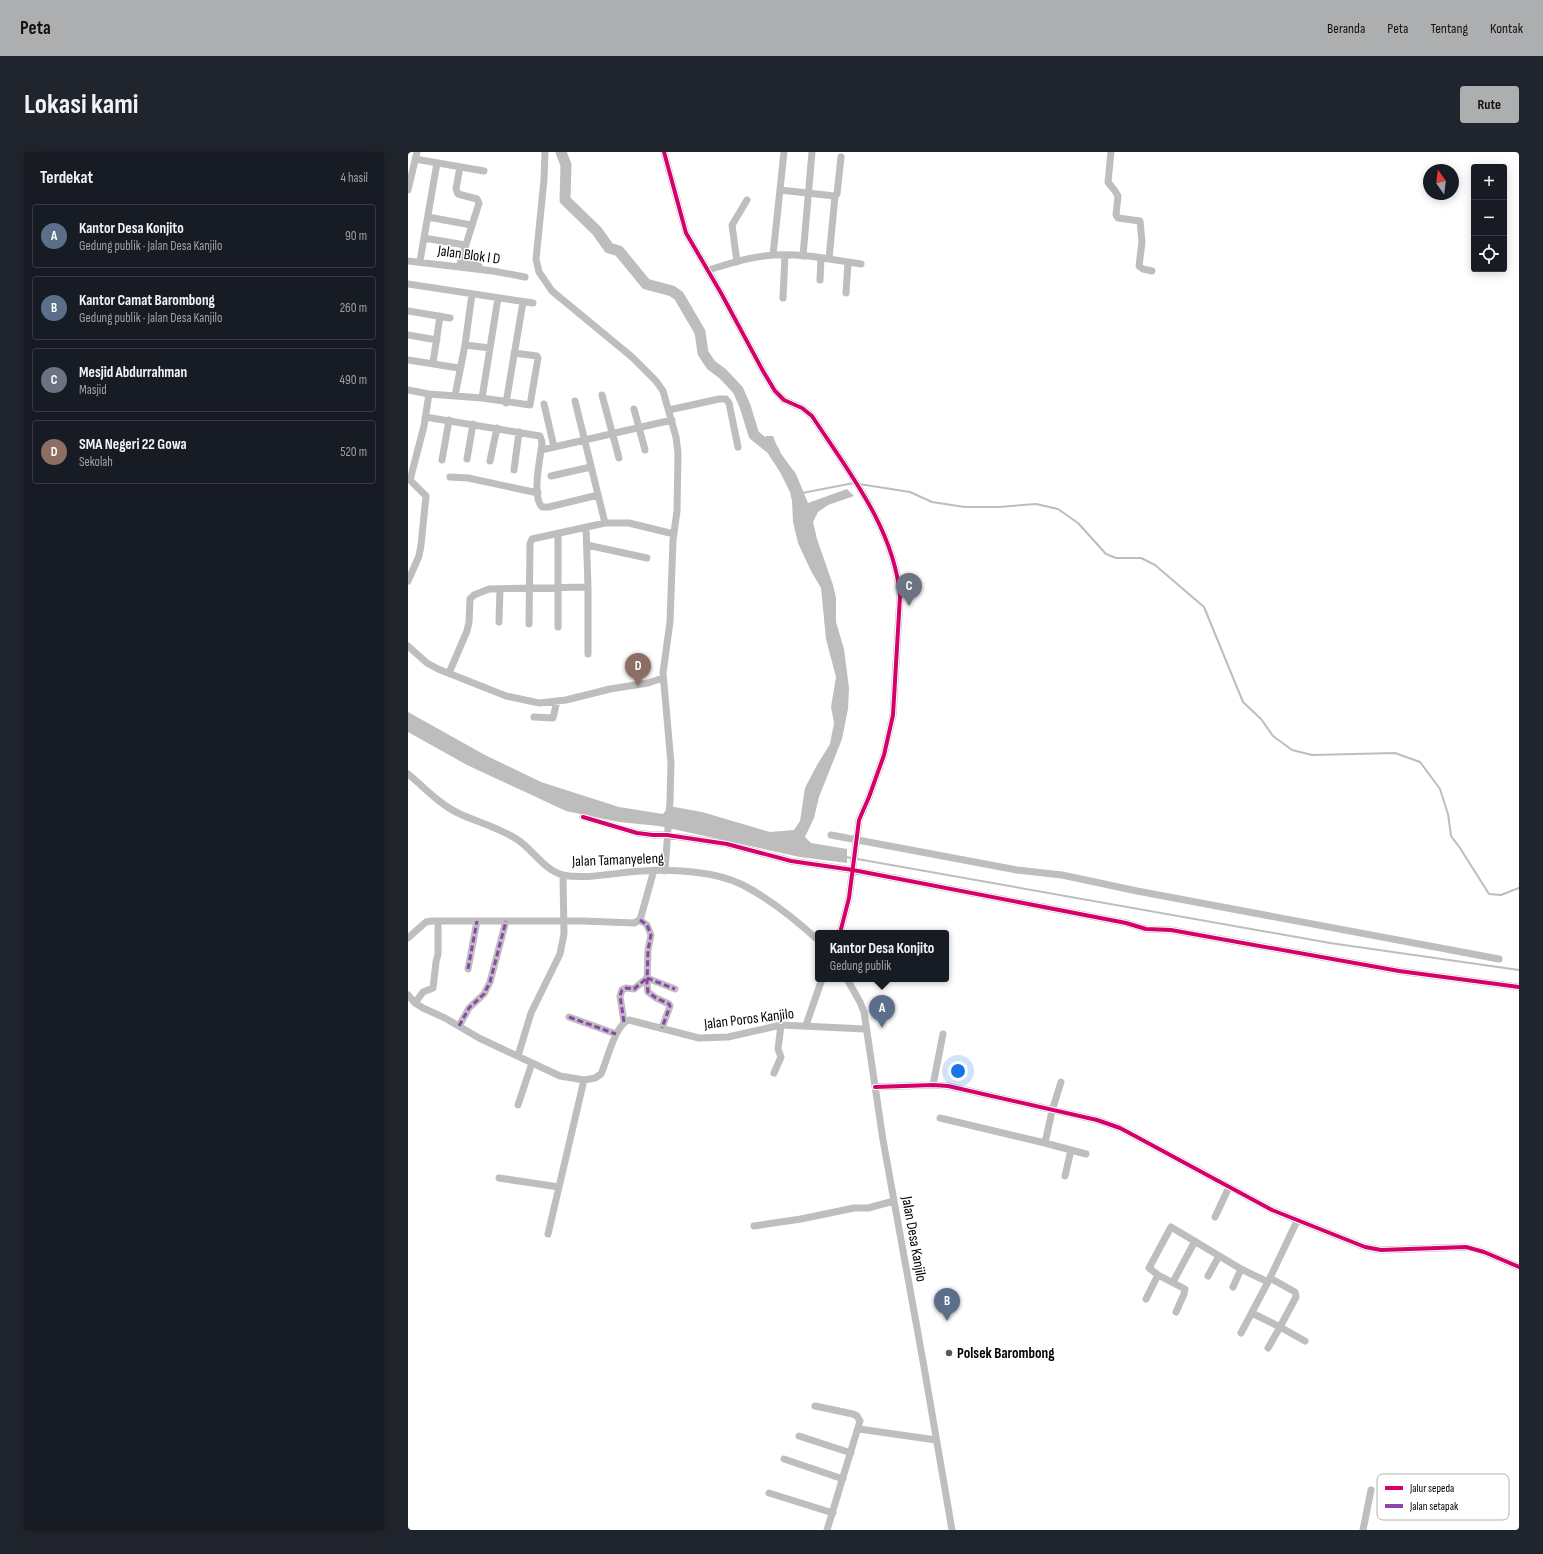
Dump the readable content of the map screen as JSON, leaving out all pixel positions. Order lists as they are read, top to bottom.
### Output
{
  "streets": {
    "street": [
      "Jalan Blok I D",
      "Jalan Tamanyeleng",
      "Jalan Poros Kanjilo",
      "Jalan Desa Kanjilo"
    ]
  },
  "crossings": [
    ["Jalan Poros Kanjilo", "Jalan Desa Kanjilo"]
  ],
  "places": ["Polsek Barombong"],
  "legend": ["Jalur sepeda", "Jalan setapak"],
  "north": "top",
  "page": {
    "header": "Peta",
    "nav": [
      "Beranda",
      "Peta",
      "Tentang",
      "Kontak"
    ],
    "buttons": "Rute",
    "title": "Lokasi kami",
    "heading": ["Terdekat", "4 hasil"],
    "map_buttons": ["+", "−"],
    "list": [
      {
        "mark": "A",
        "name": "Kantor Desa Konjito",
        "note": "Gedung publik · Jalan Desa Kanjilo",
        "value": "90 m"
      },
      {
        "mark": "B",
        "name": "Kantor Camat Barombong",
        "note": "Gedung publik · Jalan Desa Kanjilo",
        "value": "260 m"
      },
      {
        "mark": "C",
        "name": "Mesjid Abdurrahman",
        "note": "Masjid",
        "value": "490 m"
      },
      {
        "mark": "D",
        "name": "SMA Negeri 22 Gowa",
        "note": "Sekolah",
        "value": "520 m"
      }
    ],
    "pins": [
      "C",
      "D",
      "A",
      "B"
    ],
    "popup": ["Kantor Desa Konjito", "Gedung publik"]
  }
}
